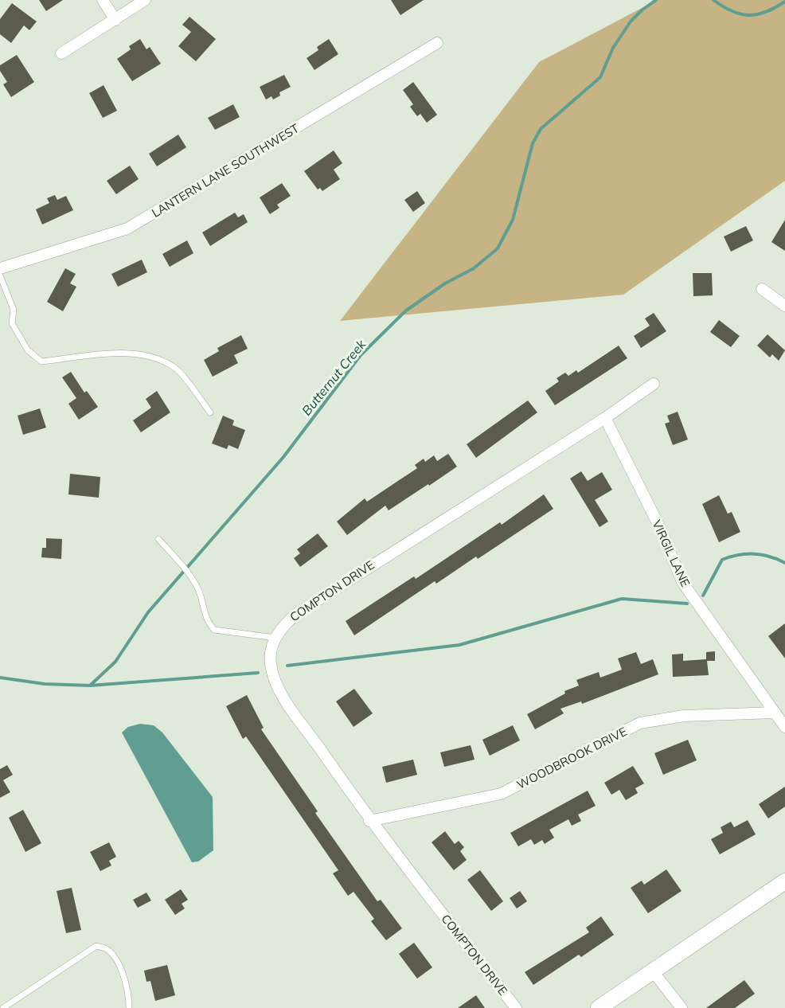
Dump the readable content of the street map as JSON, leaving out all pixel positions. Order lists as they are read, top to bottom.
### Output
{
  "streets": {
    "street": [
      "LANTERN LANE SOUTHWEST",
      "VIRGIL LANE",
      "COMPTON DRIVE",
      "WOODBROOK DRIVE"
    ]
  },
  "crossings": [
    ["VIRGIL LANE", "COMPTON DRIVE"],
    ["VIRGIL LANE", "WOODBROOK DRIVE"],
    ["COMPTON DRIVE", "WOODBROOK DRIVE"]
  ],
  "water": ["Butternut Creek"]
}
